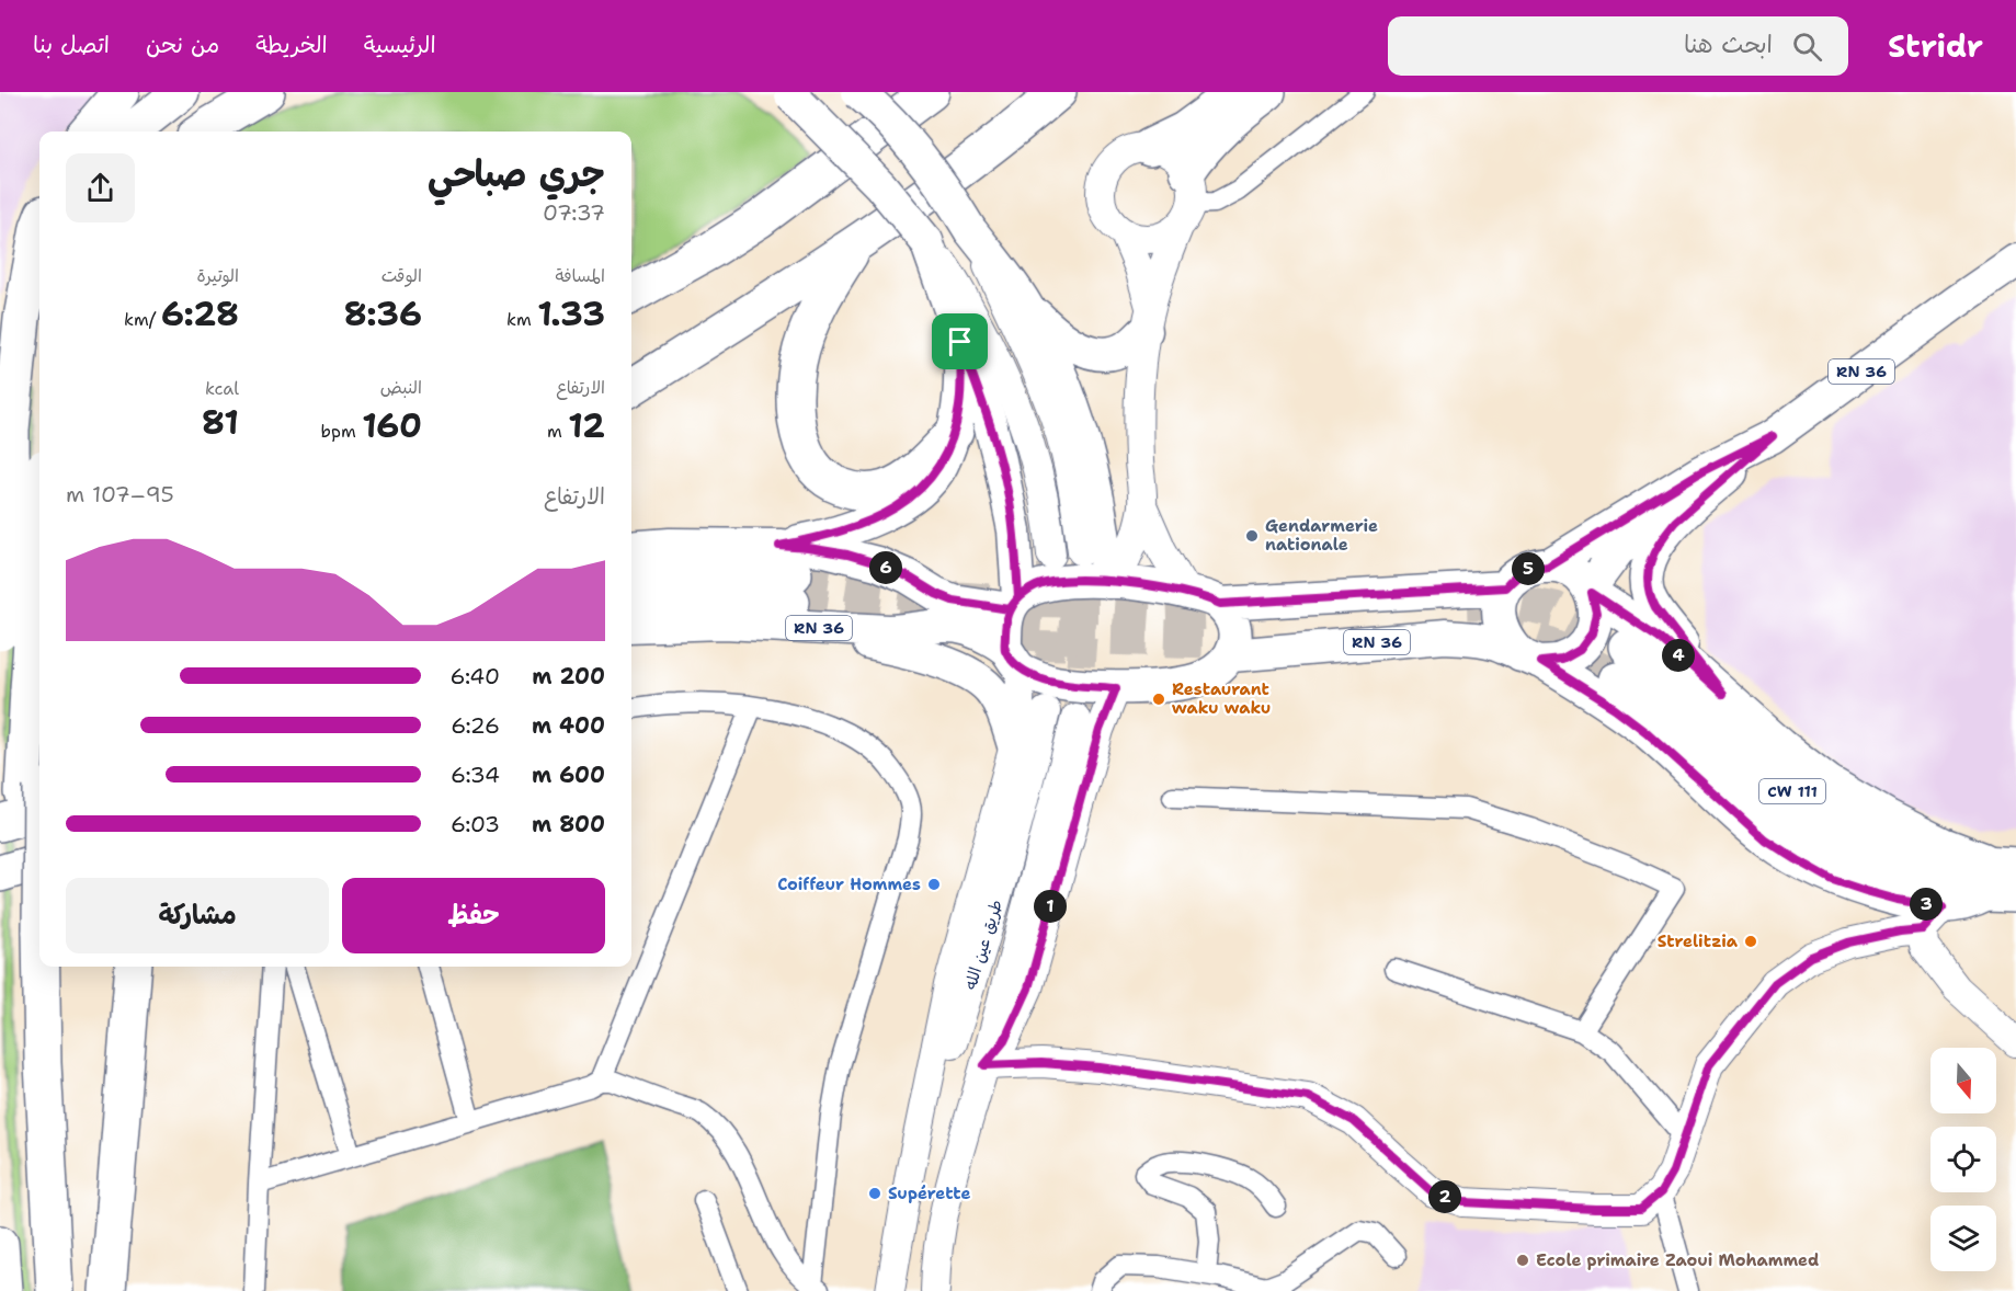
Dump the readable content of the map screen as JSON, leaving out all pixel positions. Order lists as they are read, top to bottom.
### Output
{
  "streets": {
    "highway": ["CW 111"],
    "main road": ["RN 36"],
    "street": ["طريق عين الله"]
  },
  "places": [
    "Gendarmerie nationale",
    "Restaurant waku waku",
    "Coiffeur Hommes",
    "Strelitzia",
    "Supérette",
    "Ecole primaire Zaoui Mohammed"
  ],
  "north": "bottom",
  "page": {
    "header": "Stridr",
    "search": "ابحث هنا",
    "nav": [
      "الرئيسية",
      "الخريطة",
      "من نحن",
      "اتصل بنا"
    ],
    "heading": ["جري صباحي", "07:37"],
    "stats": [
      ["المسافة", "1.33 km"],
      ["الوقت", "8:36"],
      ["الوتيرة", "6:28 /km"],
      ["الارتفاع", "12 m"],
      ["النبض", "160 bpm"],
      ["kcal", "81"]
    ],
    "chart": ["الارتفاع", "95–107 m"],
    "pins": [
      "6",
      "5",
      "4",
      "3",
      "1",
      "2"
    ],
    "list": [
      {
        "name": "200 m",
        "note": "6:40"
      },
      {
        "name": "400 m",
        "note": "6:26"
      },
      {
        "name": "600 m",
        "note": "6:34"
      },
      {
        "name": "800 m",
        "note": "6:03"
      }
    ],
    "buttons": ["حفظ", "مشاركة"]
  }
}
